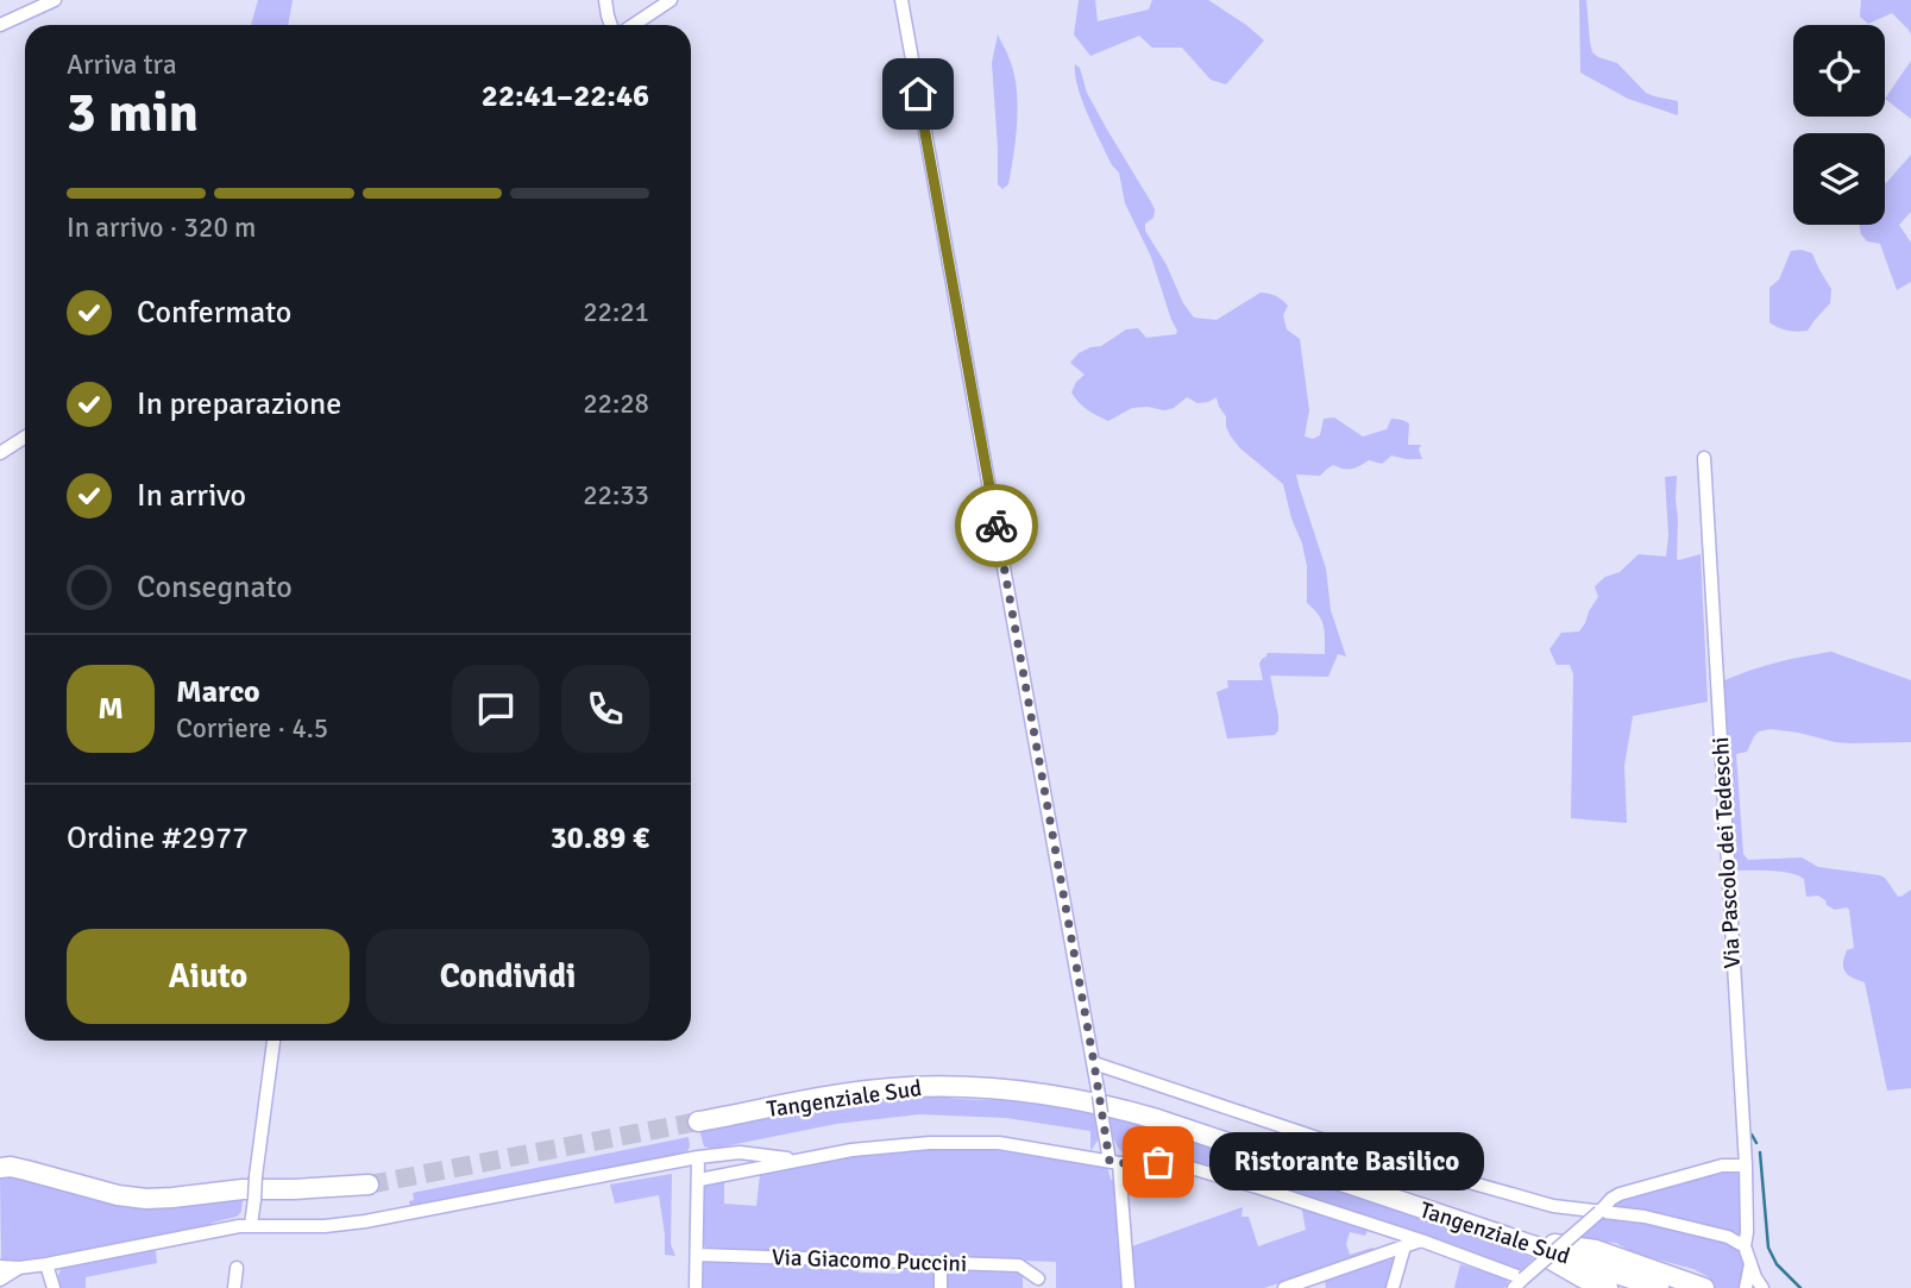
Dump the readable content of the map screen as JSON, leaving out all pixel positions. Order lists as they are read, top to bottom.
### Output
{
  "streets": {
    "highway": ["Tangenziale Sud"],
    "street": ["Via Pascolo dei Tedeschi", "Via Giacomo Puccini"]
  },
  "places": ["Ristorante Basilico"],
  "page": {
    "heading": ["3 min", "Arriva tra", "22:41–22:46"],
    "panel": [
      "Marco",
      "Corriere · 4.5",
      "Ordine #2977",
      "30.89 €"
    ],
    "bar": "In arrivo · 320 m",
    "list": [
      ["Confermato", "22:21"],
      ["In preparazione", "22:28"],
      ["In arrivo", "22:33"],
      "Consegnato"
    ],
    "round": "M",
    "buttons": ["Aiuto", "Condividi"],
    "bubble": "Ristorante Basilico"
  }
}
